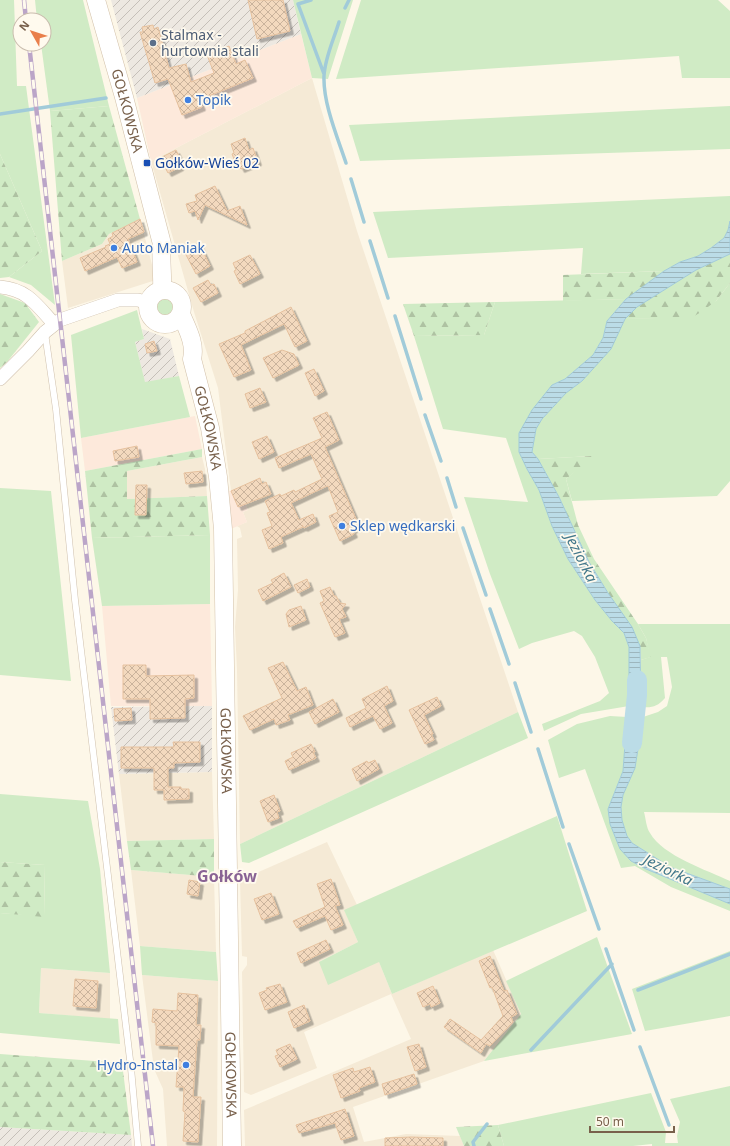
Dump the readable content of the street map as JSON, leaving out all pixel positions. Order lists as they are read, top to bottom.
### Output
{
  "streets": {
    "street": ["GOŁKOWSKA"]
  },
  "districts": ["Gołków"],
  "water": ["Jeziorka"],
  "places": {
    "other": [
      "Stalmax - hurtownia stali",
      "Topik",
      "Auto Maniak",
      "Sklep wędkarski",
      "Hydro-Instal"
    ],
    "transit": ["Gołków-Wieś 02"]
  },
  "scale_bar": "50 m",
  "north": "top left"
}
